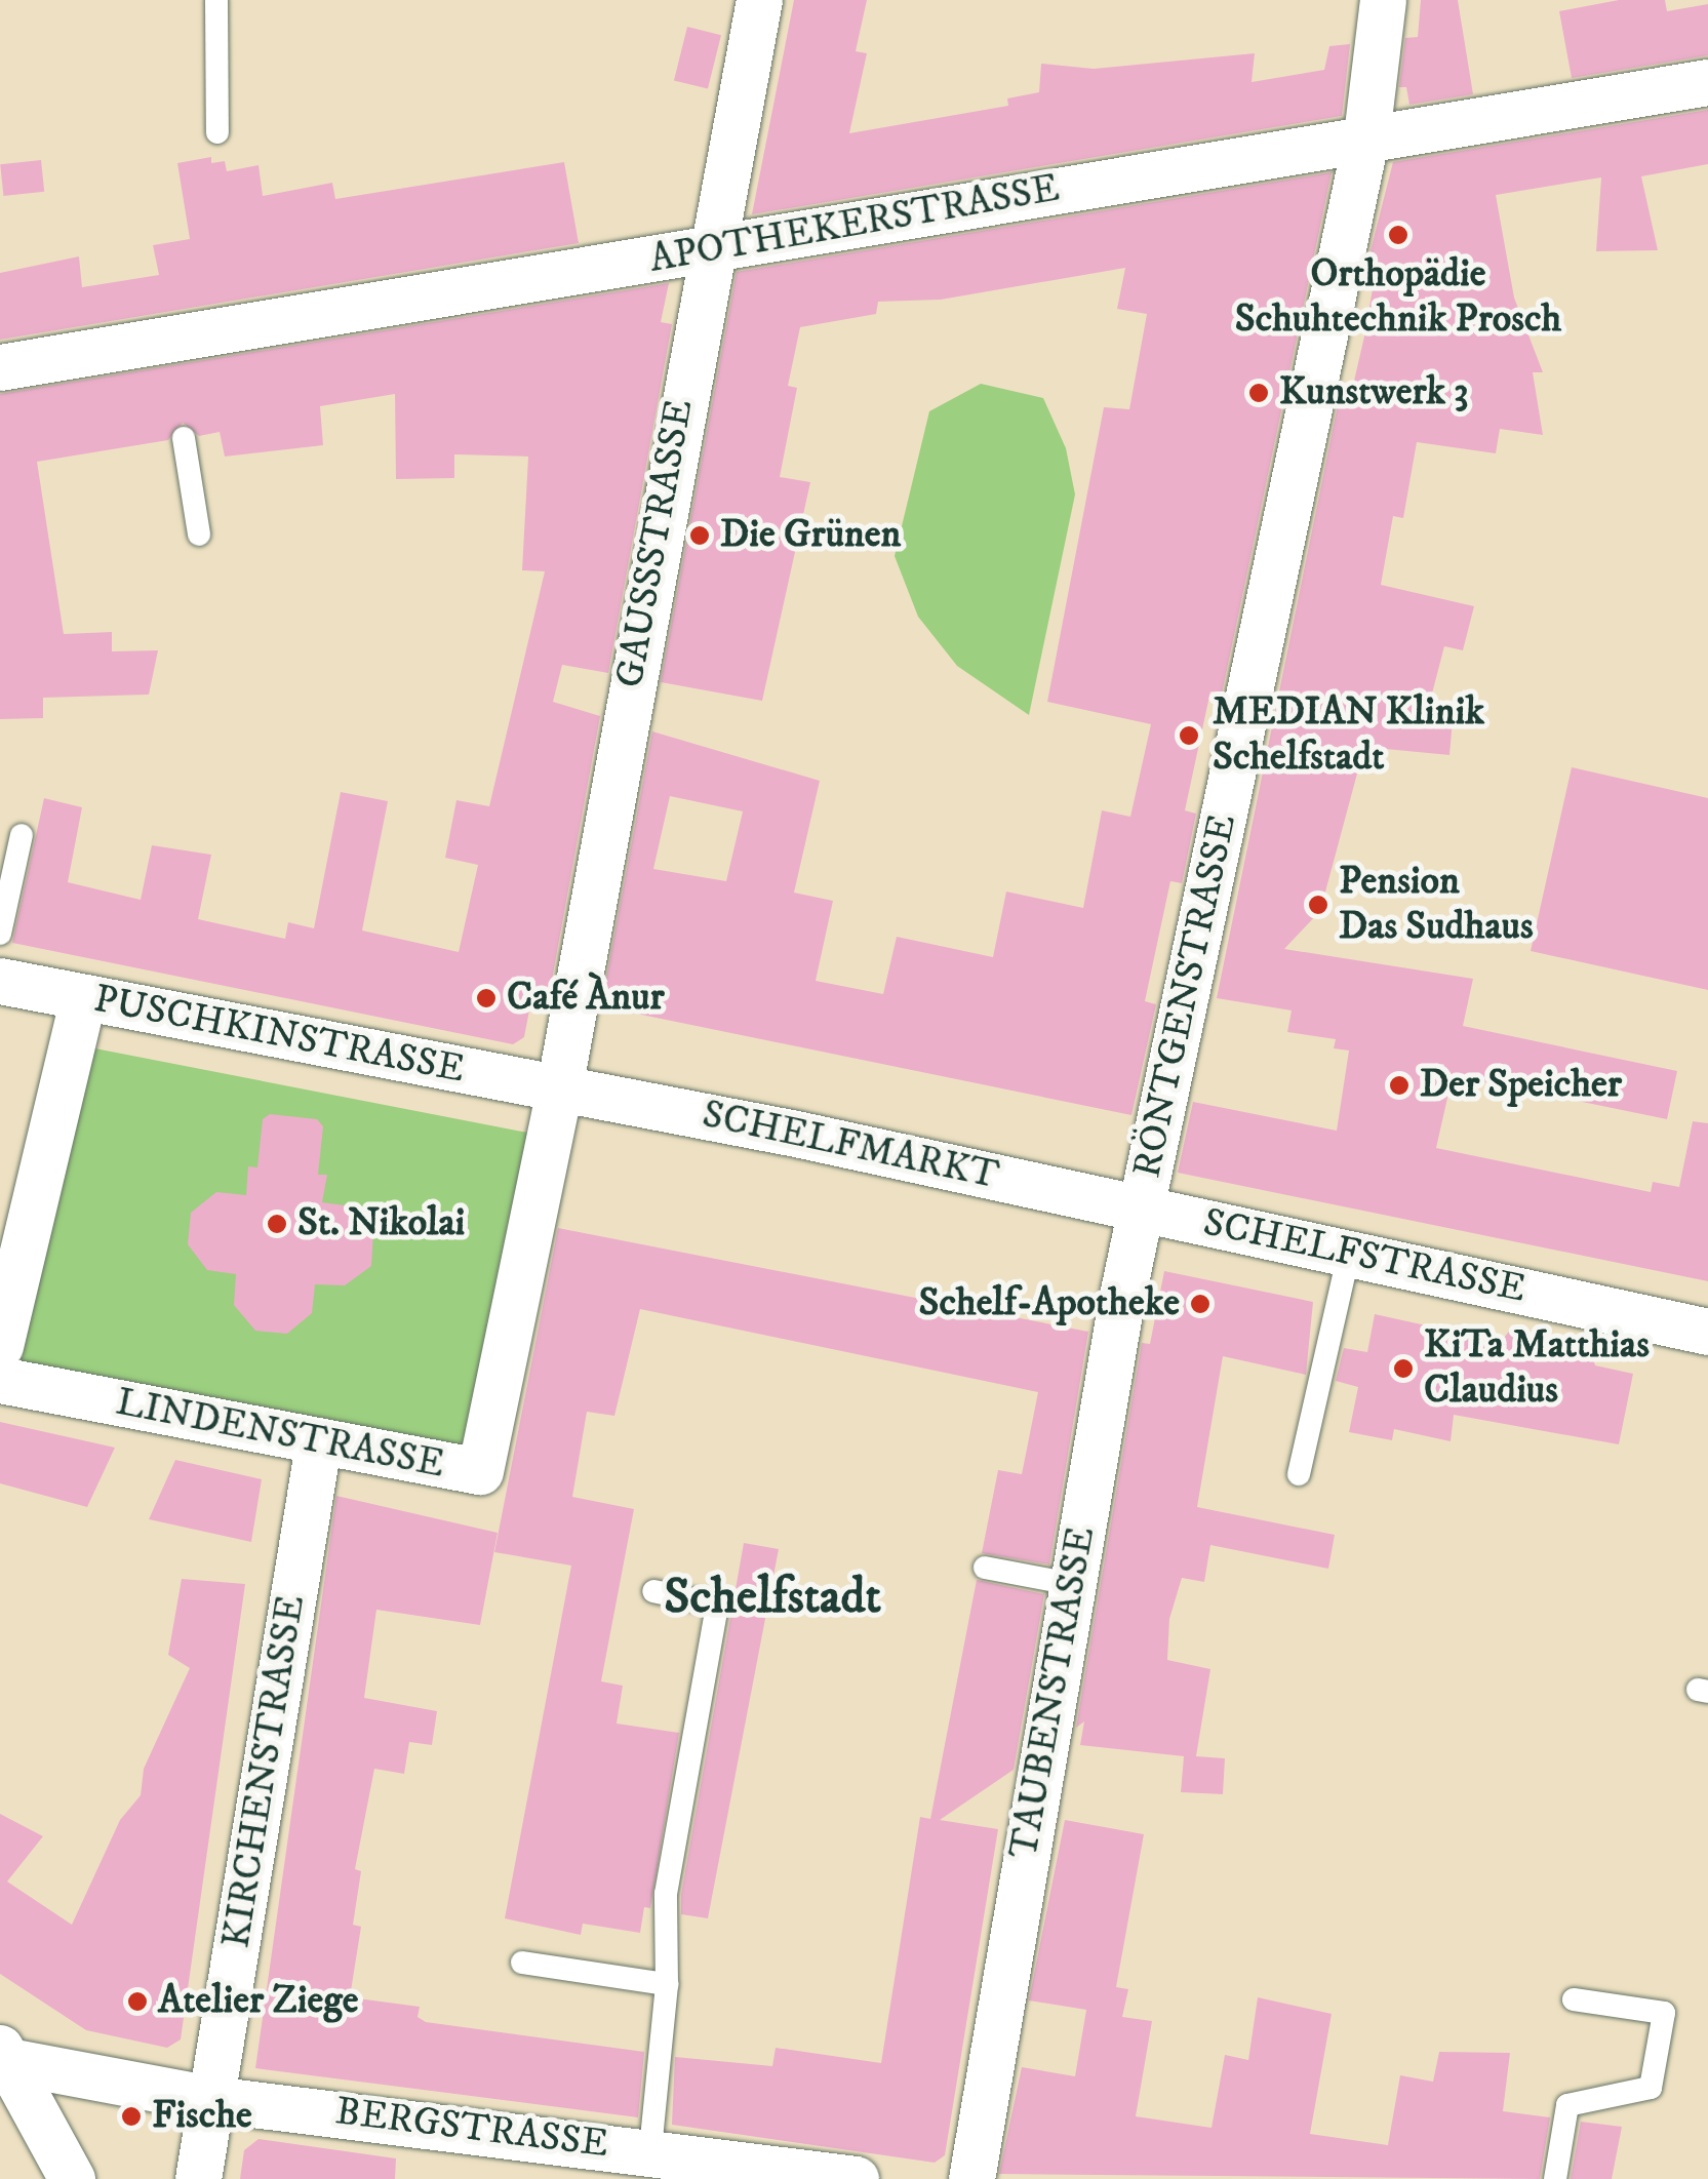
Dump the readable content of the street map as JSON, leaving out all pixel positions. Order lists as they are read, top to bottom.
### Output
{
  "streets": {
    "street": [
      "APOTHEKERSTRASSE",
      "GAUSSSTRASSE",
      "RÖNTGENSTRASSE",
      "PUSCHKINSTRASSE",
      "SCHELFMARKT",
      "SCHELFSTRASSE",
      "LINDENSTRASSE",
      "TAUBENSTRASSE",
      "KIRCHENSTRASSE",
      "BERGSTRASSE"
    ]
  },
  "crossings": [
    ["APOTHEKERSTRASSE", "GAUSSSTRASSE"],
    ["APOTHEKERSTRASSE", "RÖNTGENSTRASSE"],
    ["GAUSSSTRASSE", "PUSCHKINSTRASSE"],
    ["GAUSSSTRASSE", "SCHELFMARKT"],
    ["GAUSSSTRASSE", "LINDENSTRASSE"],
    ["RÖNTGENSTRASSE", "SCHELFMARKT"],
    ["RÖNTGENSTRASSE", "SCHELFSTRASSE"],
    ["RÖNTGENSTRASSE", "TAUBENSTRASSE"],
    ["PUSCHKINSTRASSE", "SCHELFMARKT"],
    ["PUSCHKINSTRASSE", "LINDENSTRASSE"],
    ["SCHELFMARKT", "SCHELFSTRASSE"],
    ["SCHELFMARKT", "LINDENSTRASSE"],
    ["SCHELFMARKT", "TAUBENSTRASSE"],
    ["SCHELFSTRASSE", "TAUBENSTRASSE"],
    ["LINDENSTRASSE", "KIRCHENSTRASSE"],
    ["KIRCHENSTRASSE", "BERGSTRASSE"]
  ],
  "districts": ["Schelfstadt"],
  "places": [
    "Orthopädie Schuhtechnik Prosch",
    "Kunstwerk 3",
    "Die Grünen",
    "MEDIAN Klinik Schelfstadt",
    "Pension Das Sudhaus",
    "Café Ànur",
    "Der Speicher",
    "St. Nikolai",
    "Schelf-Apotheke",
    "KiTa Matthias Claudius",
    "Atelier Ziege",
    "Fische"
  ]
}
